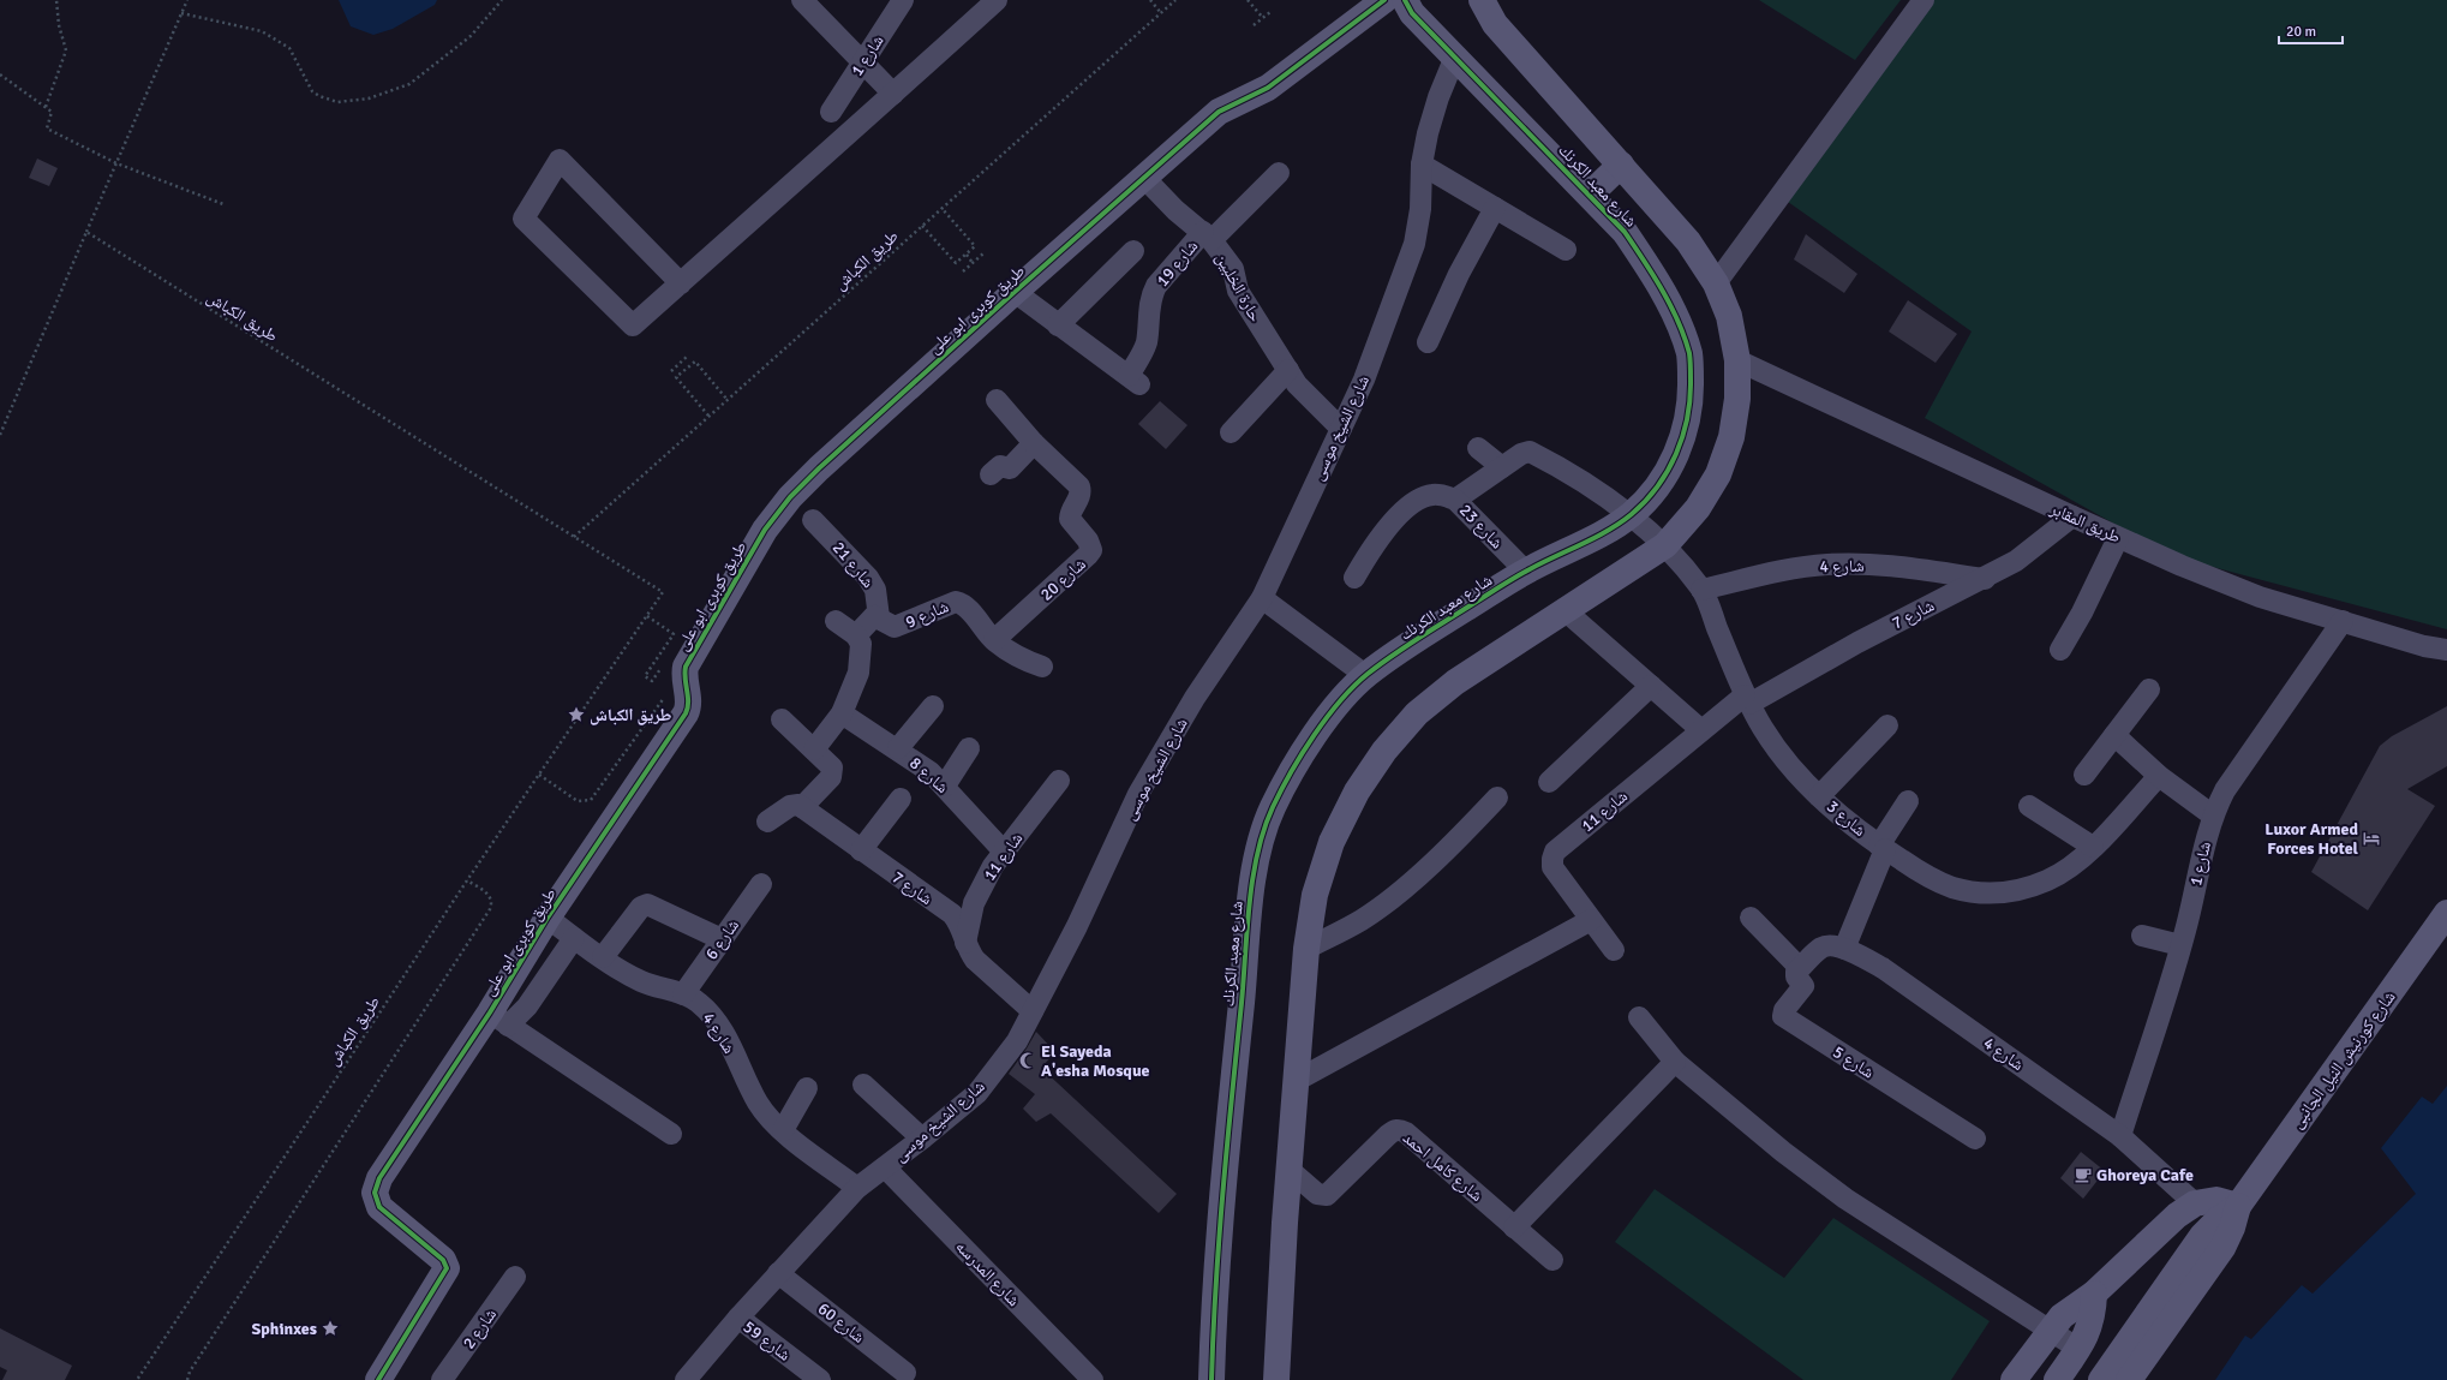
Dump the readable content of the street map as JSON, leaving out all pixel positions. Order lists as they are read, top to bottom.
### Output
{
  "streets": {
    "street": [
      "شارع 1",
      "شارع معبد الكرنك",
      "شارع 19",
      "حارة الخلبين",
      "طريق كوبرى ابو على",
      "شارع الشيخ موسى",
      "طريق المقابر",
      "شارع 23",
      "شارع 21",
      "شارع 4",
      "شارع 20",
      "شارع 9",
      "شارع 7",
      "شارع 8",
      "شارع 11",
      "شارع 3",
      "شارع 6",
      "شارع كورنيش النيل الجانبى",
      "شارع 5",
      "شارع كامل احمد",
      "شارع المدرسه",
      "شارع 60",
      "شارع 2",
      "شارع 59"
    ],
    "path": ["طريق الكباش"]
  },
  "crossings": [
    ["شارع 1", "طريق المقابر"],
    ["شارع 1", "شارع 4"],
    ["شارع معبد الكرنك", "شارع الشيخ موسى"],
    ["شارع معبد الكرنك", "طريق المقابر"],
    ["شارع معبد الكرنك", "شارع 23"],
    ["شارع معبد الكرنك", "شارع 3"],
    ["شارع معبد الكرنك", "شارع كامل احمد"],
    ["شارع 19", "حارة الخلبين"],
    ["حارة الخلبين", "طريق كوبرى ابو على"],
    ["حارة الخلبين", "شارع الشيخ موسى"],
    ["طريق كوبرى ابو على", "شارع 4"],
    ["شارع الشيخ موسى", "شارع 4"],
    ["شارع الشيخ موسى", "شارع 7"],
    ["شارع الشيخ موسى", "شارع المدرسه"],
    ["شارع الشيخ موسى", "شارع 60"],
    ["شارع الشيخ موسى", "شارع 59"],
    ["طريق المقابر", "شارع 7"],
    ["شارع 21", "شارع 9"],
    ["شارع 4", "شارع 7"],
    ["شارع 4", "شارع 3"],
    ["شارع 4", "شارع 6"],
    ["شارع 4", "شارع 5"],
    ["شارع 20", "شارع 9"],
    ["شارع 7", "شارع 11"],
    ["شارع 7", "شارع 3"],
    ["شارع 8", "شارع 11"],
    ["شارع 11", "شارع 3"]
  ],
  "places": {
    "place": ["طريق الكباش", "Sphinxes"],
    "hotel": ["Luxor Armed Forces Hotel"],
    "mosque": ["El Sayeda A'esha Mosque"],
    "cafe": ["Ghoreya Cafe"]
  },
  "scale_bar": "20 m"
}
